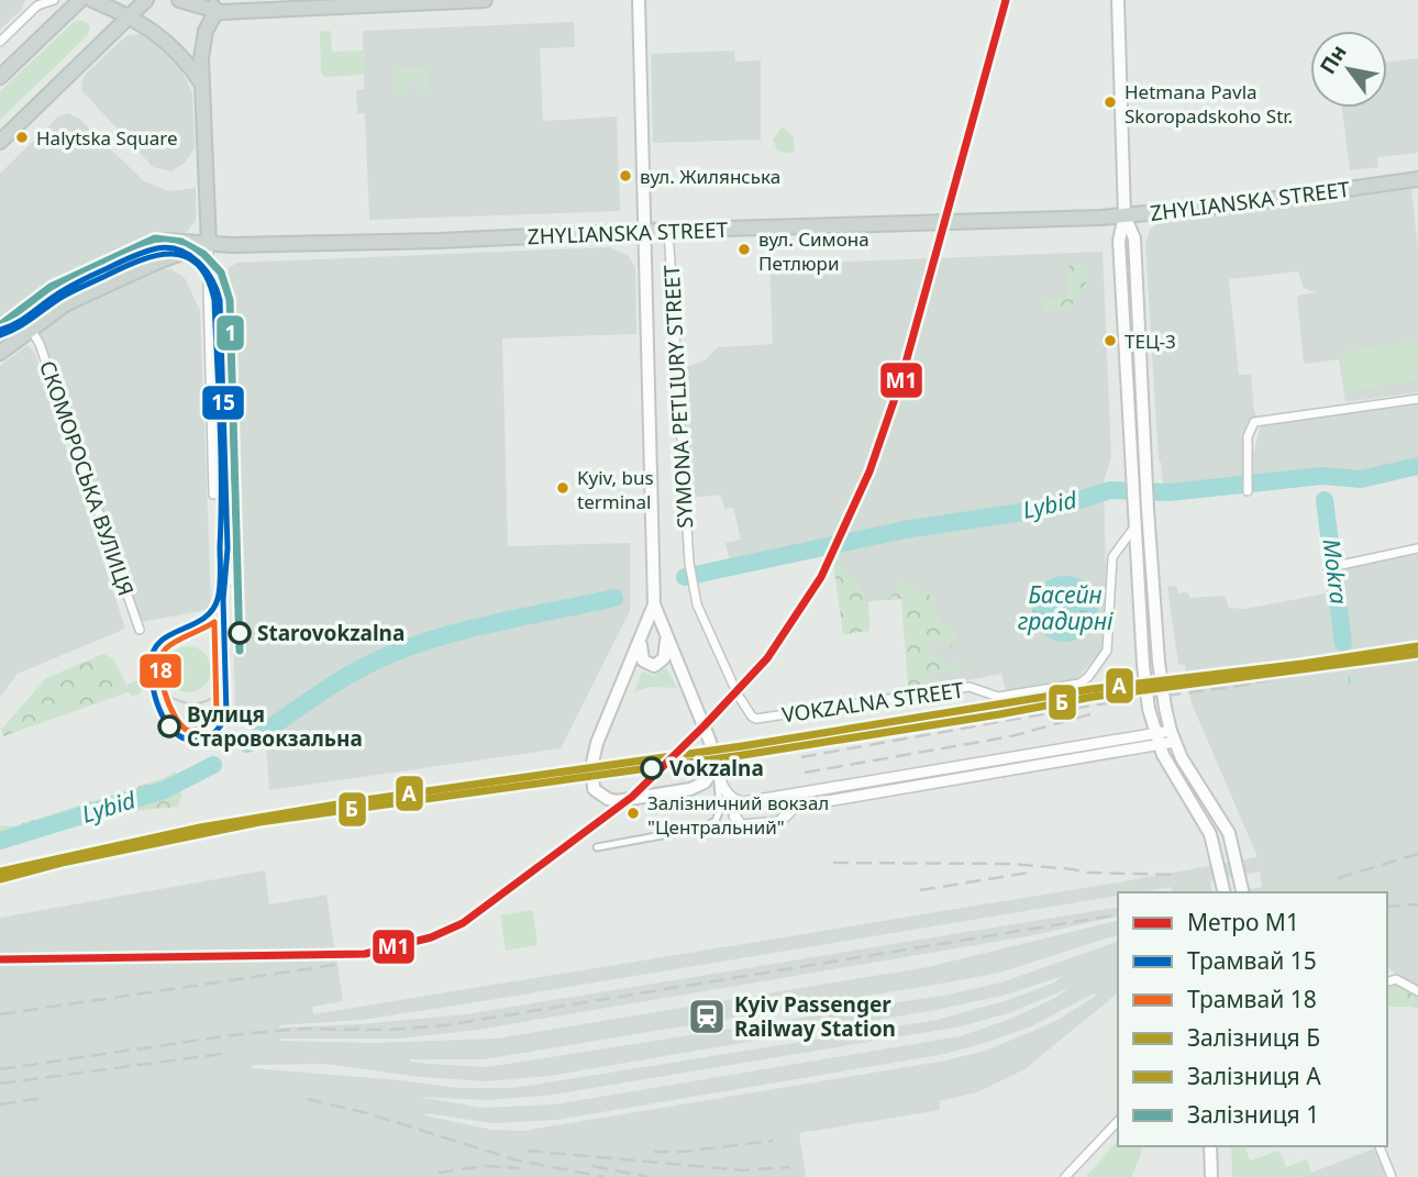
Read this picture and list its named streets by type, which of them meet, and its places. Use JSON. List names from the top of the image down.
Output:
{
  "streets": {
    "main road": ["ZHYLIANSKA STREET", "SYMONA PETLIURY STREET"],
    "street": ["СКОМОРОСЬКА ВУЛИЦЯ", "VOKZALNA STREET"]
  },
  "crossings": [
    ["ZHYLIANSKA STREET", "SYMONA PETLIURY STREET"],
    ["ZHYLIANSKA STREET", "СКОМОРОСЬКА ВУЛИЦЯ"],
    ["SYMONA PETLIURY STREET", "VOKZALNA STREET"]
  ],
  "water": ["Lybid", "Mokra", "Басейн градирні"],
  "places": {
    "other": [
      "Hetmana Pavla Skoropadskoho Str.",
      "Halytska Square",
      "вул. Жилянська",
      "вул. Симона Петлюри",
      "ТЕЦ-3",
      "Kyiv, bus terminal",
      "Starovokzalna",
      "Вулиця Старовокзальна",
      "Vokzalna",
      "Залізничний вокзал \"Центральний\""
    ],
    "station": ["Kyiv Passenger Railway Station"]
  },
  "lines": [
    "metro line M1",
    "rail line 1",
    "tram line 15",
    "tram line 18",
    "rail line A",
    "rail line Б"
  ],
  "legend": [
    "Метро M1",
    "Трамвай 15",
    "Трамвай 18",
    "Залізниця Б",
    "Залізниця A",
    "Залізниця 1"
  ],
  "north": "top left"
}
